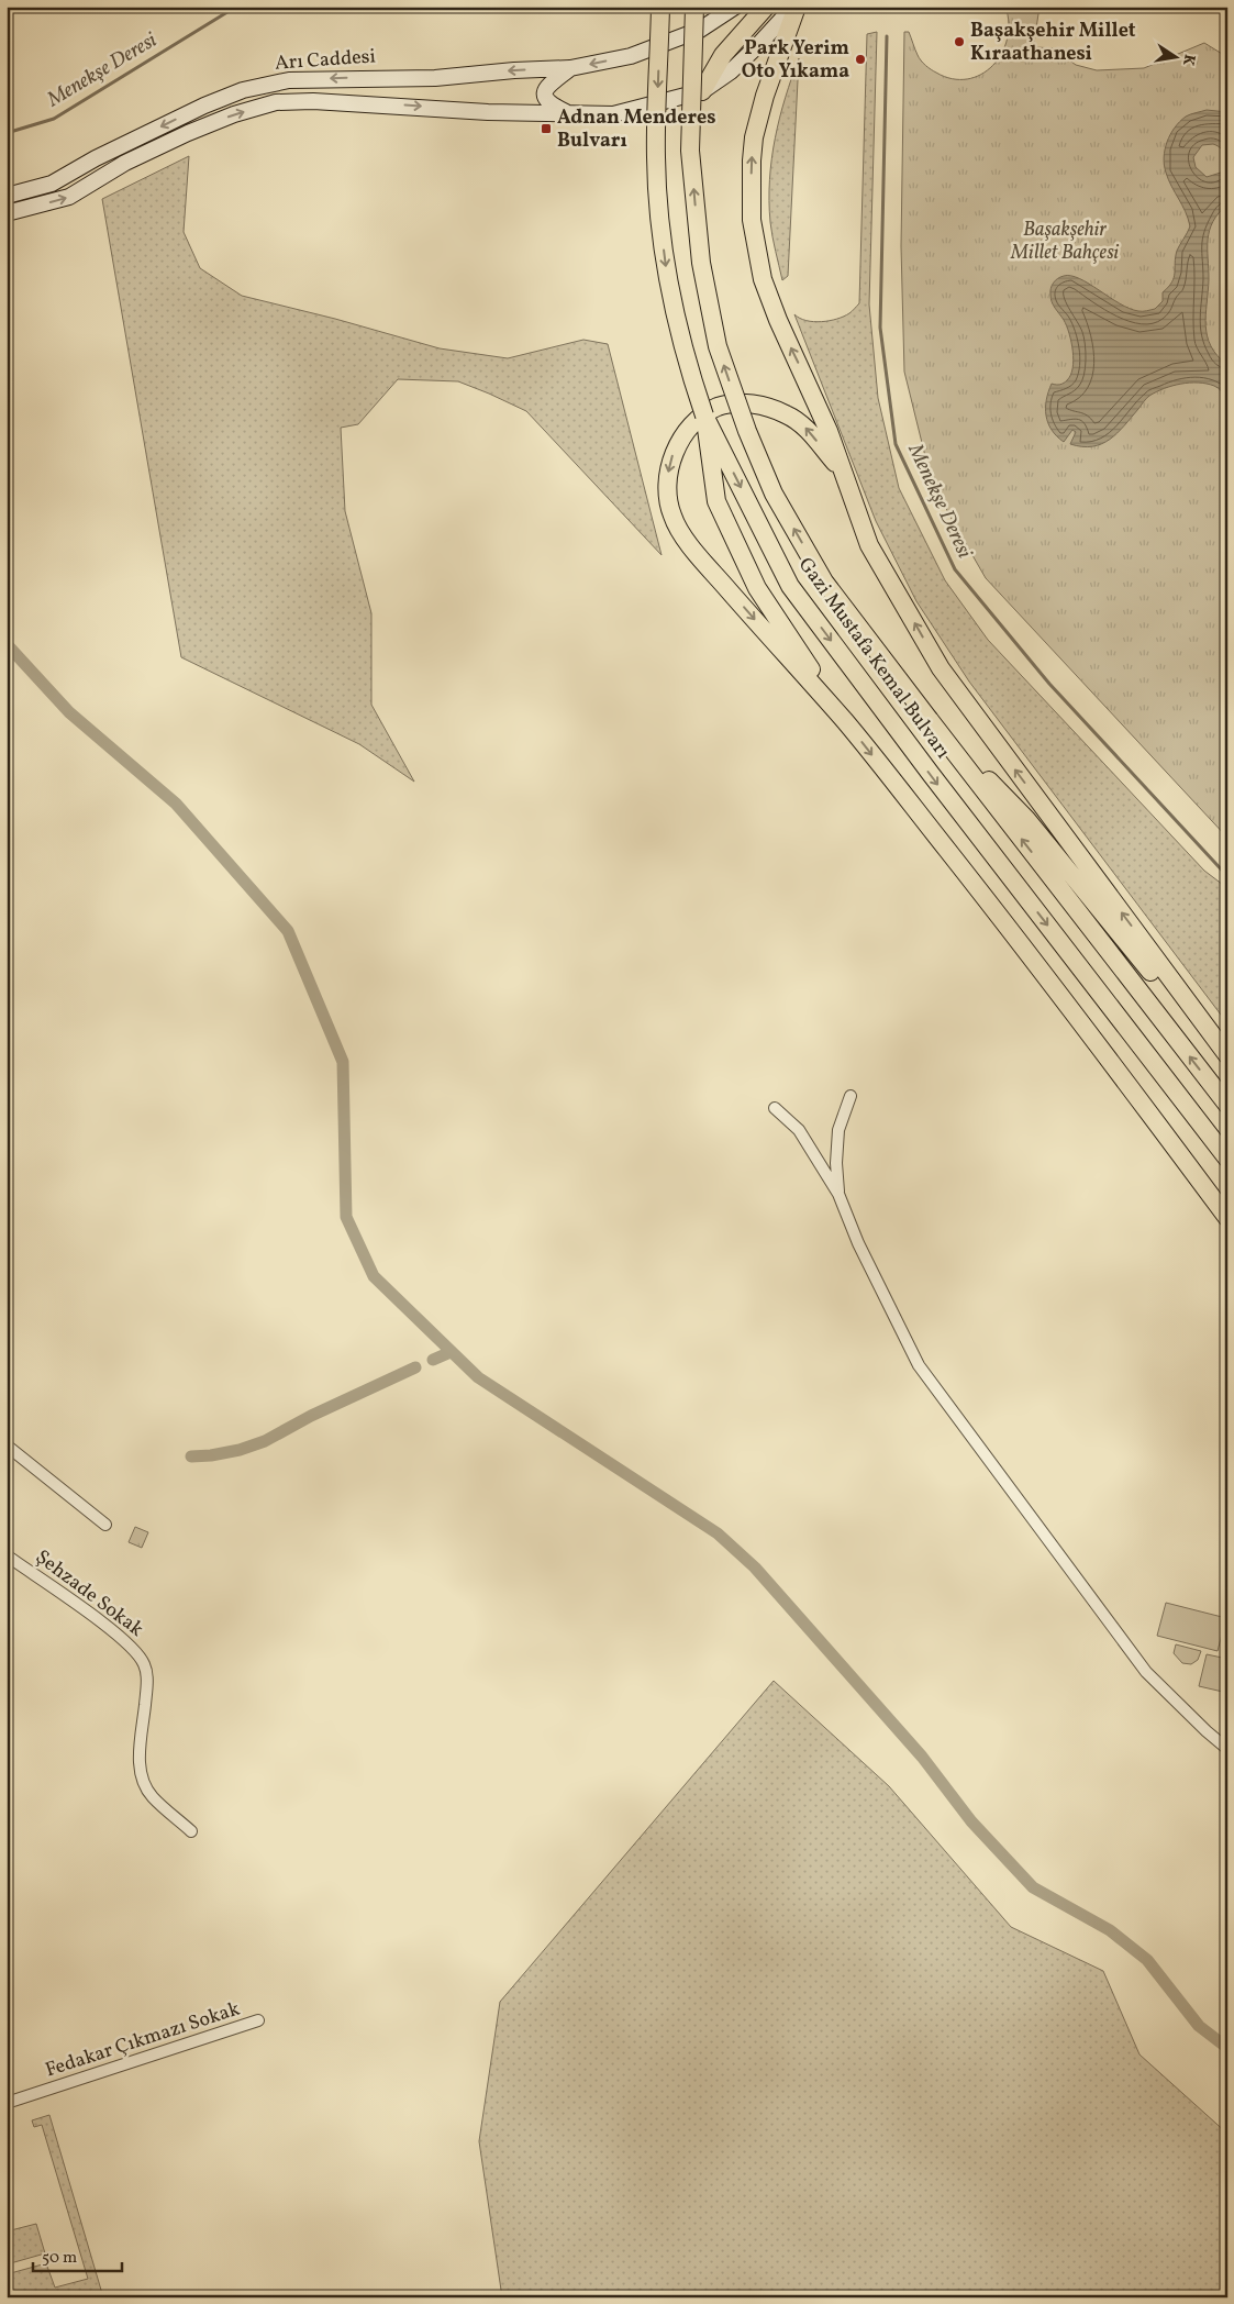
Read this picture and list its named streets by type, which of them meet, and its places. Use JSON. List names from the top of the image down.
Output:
{
  "streets": {
    "highway": ["Gazi Mustafa Kemal Bulvarı"],
    "main road": ["Arı Caddesi"],
    "street": ["Şehzade Sokak", "Fedakar Çıkmazı Sokak"]
  },
  "water": ["Menekşe Deresi"],
  "parks": ["Başakşehir Millet Bahçesi"],
  "places": {
    "other": ["Başakşehir Millet Kıraathanesi", "Park Yerim Oto Yıkama"],
    "transit": ["Adnan Menderes Bulvarı"]
  },
  "scale_bar": "50 m",
  "north": "right"
}
